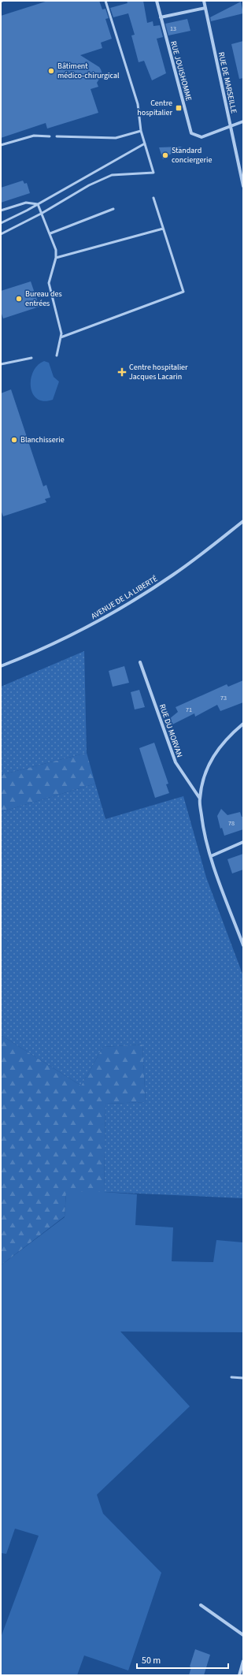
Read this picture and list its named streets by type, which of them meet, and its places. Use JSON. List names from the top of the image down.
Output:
{
  "streets": {
    "street": [
      "RUE JOUISHOMME",
      "RUE DE MARSEILLE",
      "AVENUE DE LA LIBERTÉ",
      "RUE DU MORVAN"
    ]
  },
  "crossings": [
    ["RUE JOUISHOMME", "RUE DE MARSEILLE"]
  ],
  "places": {
    "other": [
      "Bâtiment médico-chirurgical",
      "Standard conciergerie",
      "Bureau des entrées",
      "Blanchisserie"
    ],
    "transit": ["Centre hospitalier"],
    "health": ["Centre hospitalier Jacques Lacarin"]
  },
  "house_numbers": [
    "13",
    "73",
    "71",
    "78"
  ],
  "scale_bar": "50 m"
}
